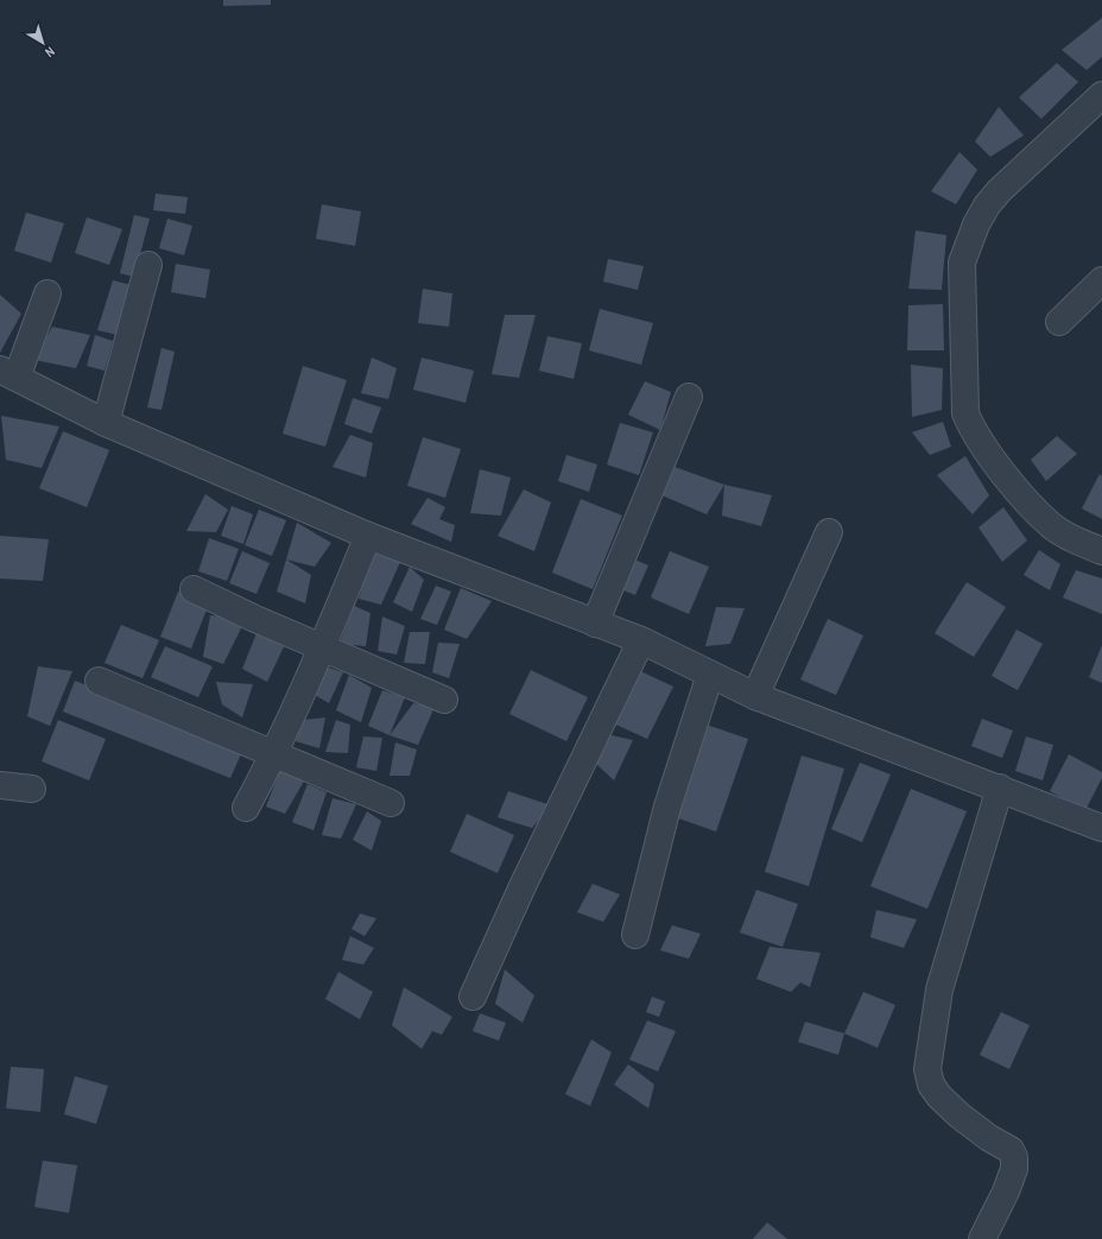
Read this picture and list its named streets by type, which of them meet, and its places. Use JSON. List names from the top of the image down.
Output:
{
  "north": "bottom right"
}
